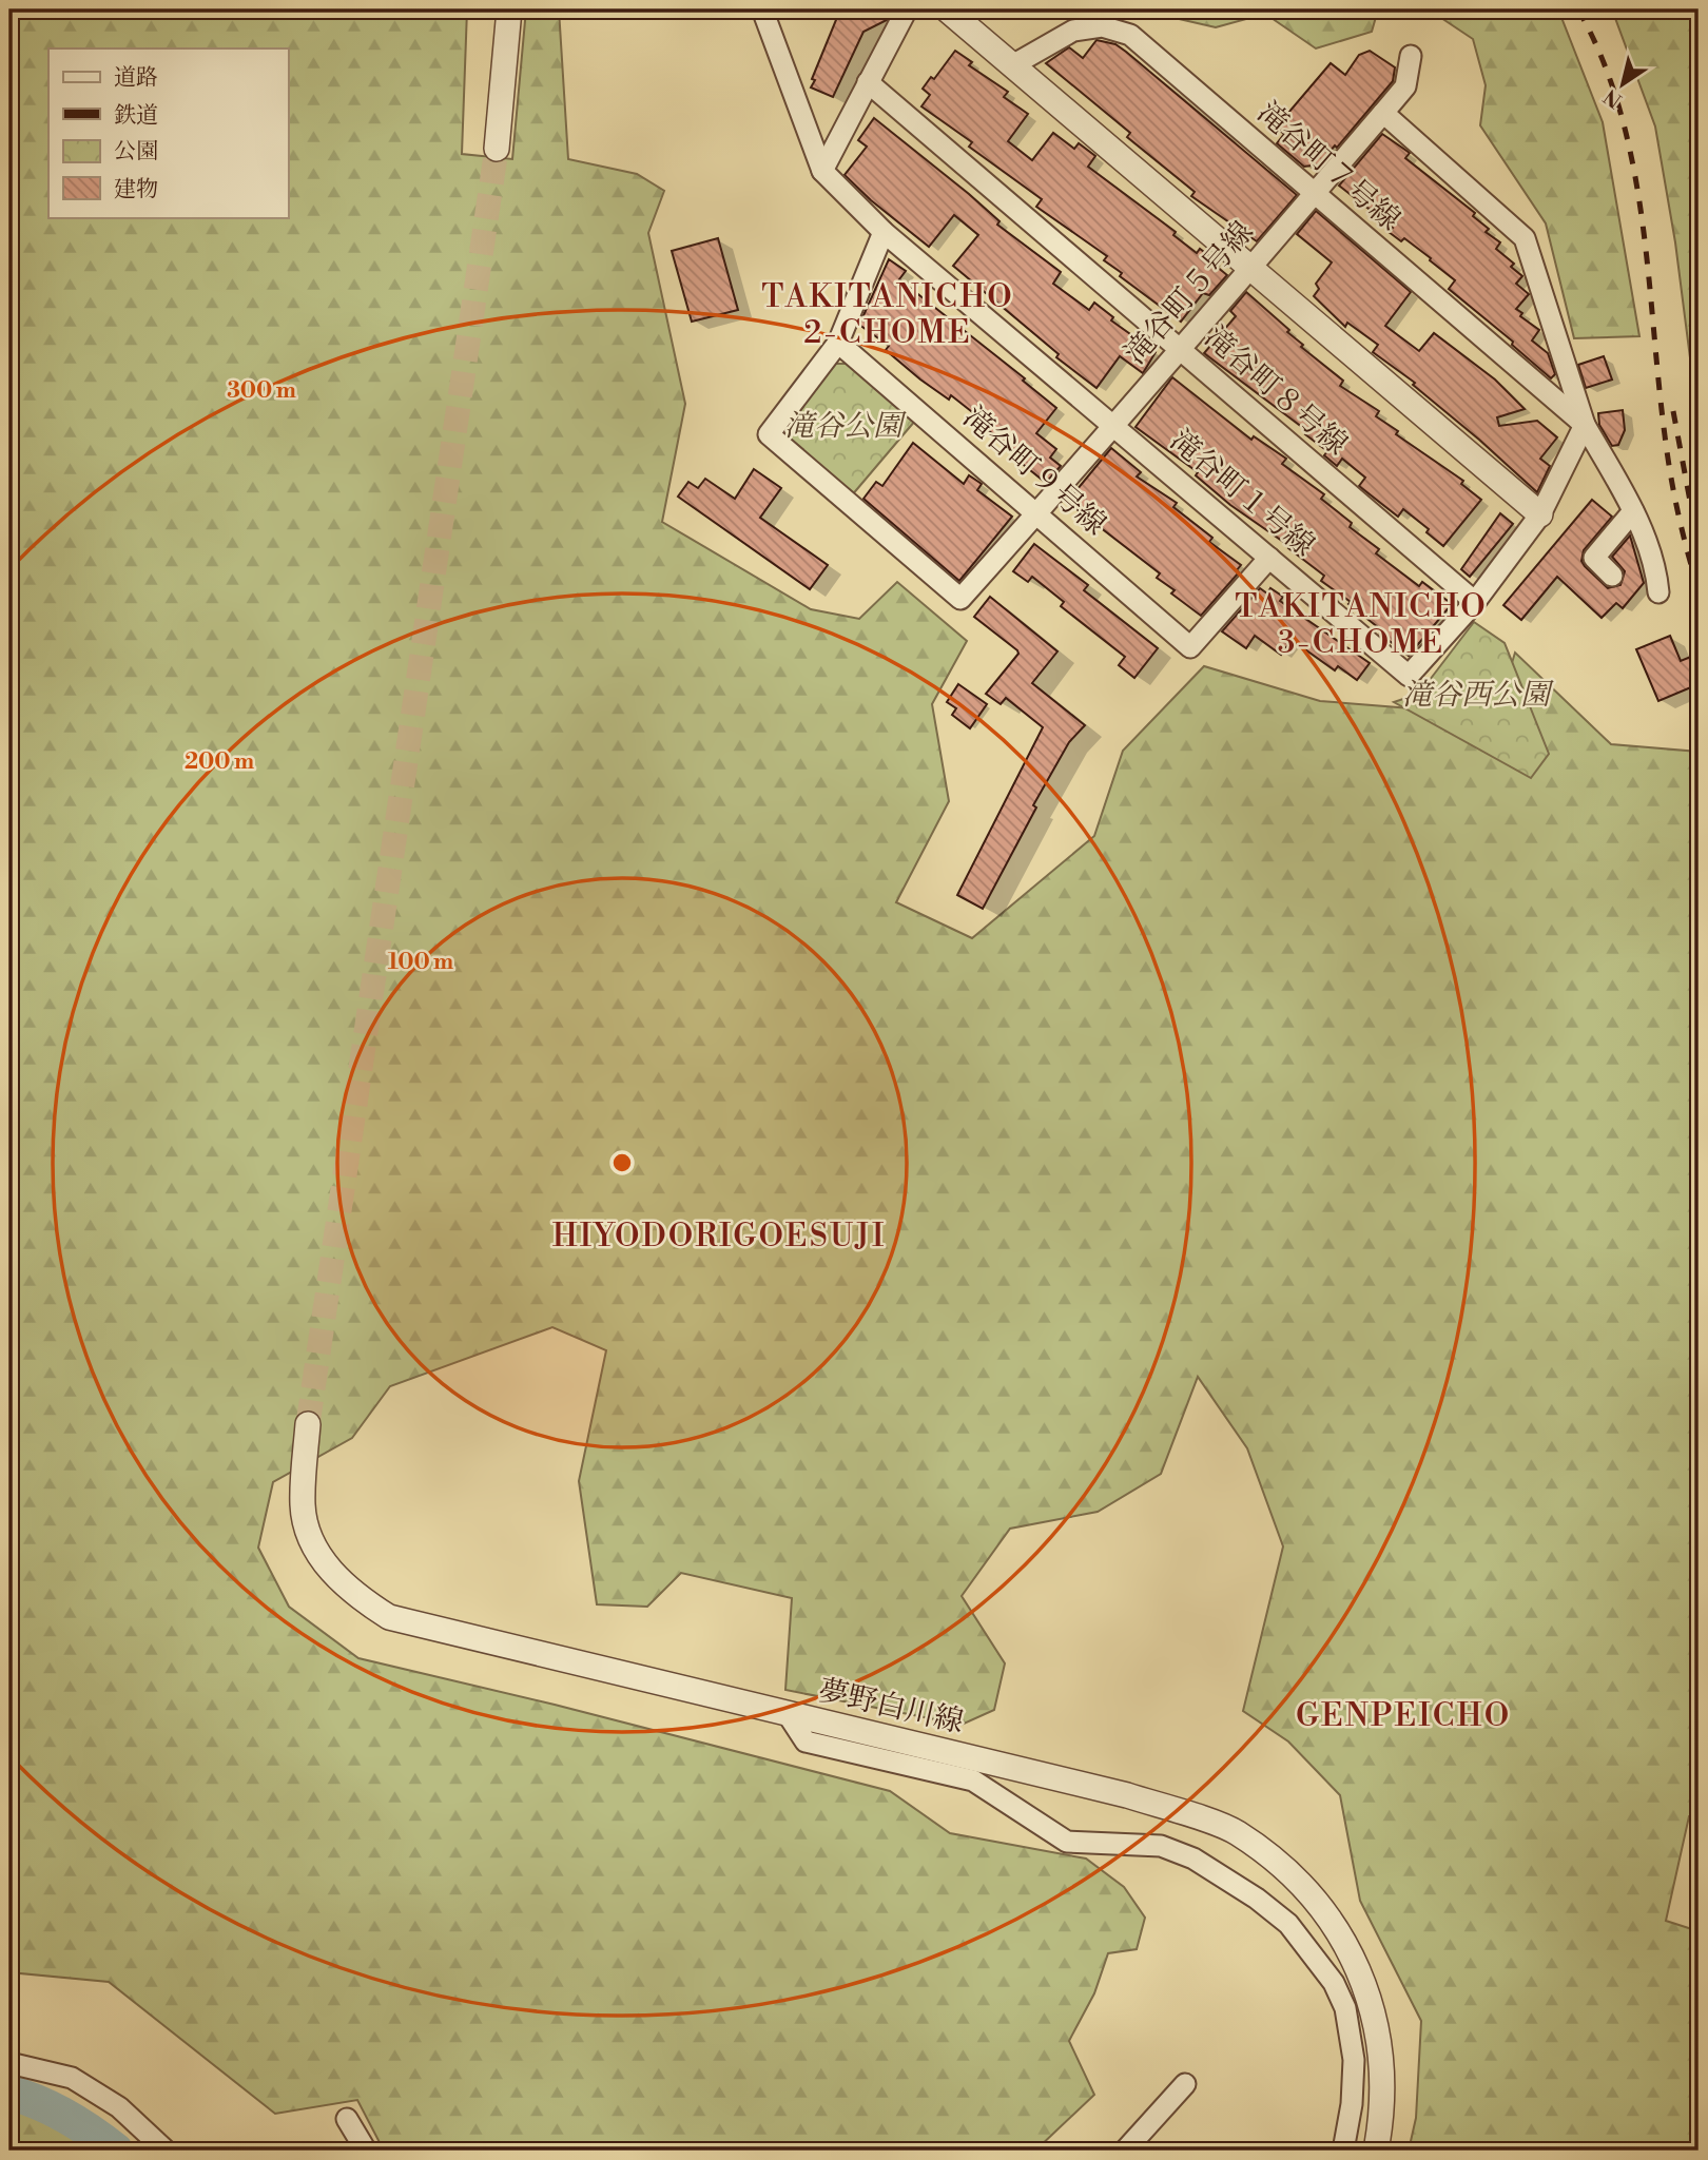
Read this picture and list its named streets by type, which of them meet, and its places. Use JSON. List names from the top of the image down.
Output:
{
  "streets": {
    "street": [
      "滝谷町７号線",
      "滝谷町５号線",
      "滝谷町８号線",
      "滝谷町９号線",
      "滝谷町１号線",
      "夢野白川線"
    ]
  },
  "crossings": [
    ["滝谷町７号線", "滝谷町５号線"],
    ["滝谷町５号線", "滝谷町８号線"],
    ["滝谷町５号線", "滝谷町９号線"],
    ["滝谷町５号線", "滝谷町１号線"],
    ["滝谷町８号線", "滝谷町１号線"],
    ["滝谷町９号線", "滝谷町１号線"]
  ],
  "districts": [
    "TAKITANICHO 2-CHOME",
    "TAKITANICHO 3-CHOME",
    "HIYODORIGOESUJI",
    "GENPEICHO"
  ],
  "parks": ["滝谷公園", "滝谷西公園"],
  "legend": [
    "道路",
    "鉄道",
    "公園",
    "建物"
  ],
  "north": "bottom left",
  "rings": ["300 m", "200 m", "100 m"]
}
